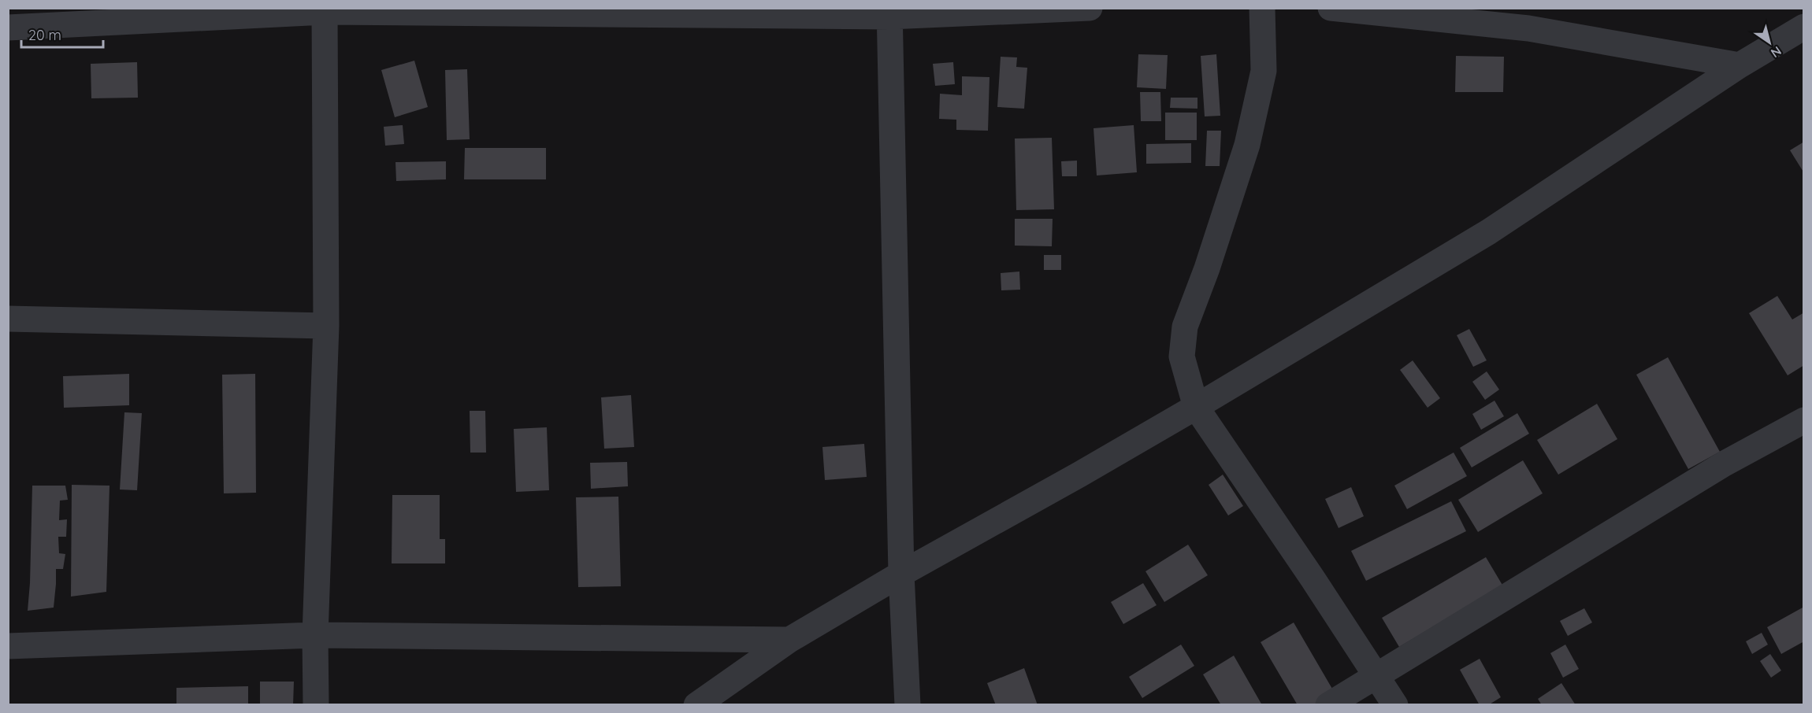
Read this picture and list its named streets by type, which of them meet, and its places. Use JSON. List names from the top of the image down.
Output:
{
  "scale_bar": "20 m",
  "north": "bottom right"
}
